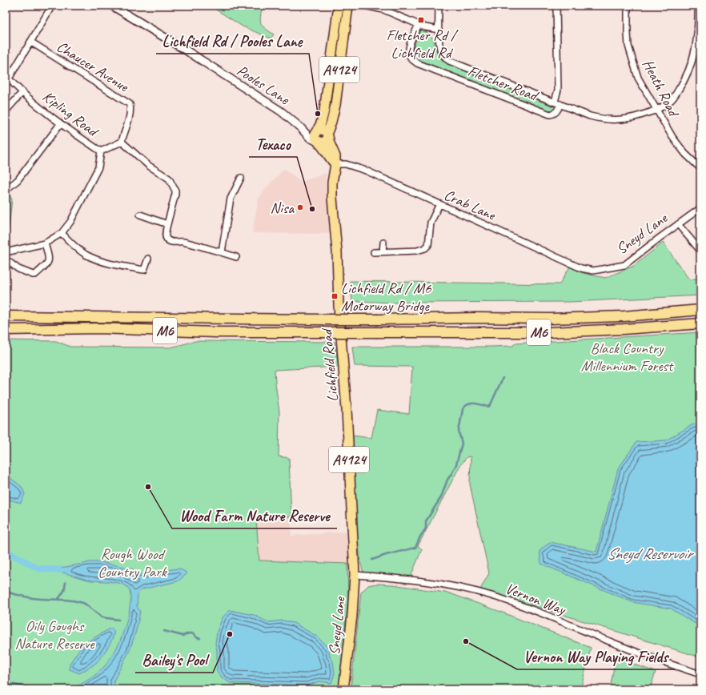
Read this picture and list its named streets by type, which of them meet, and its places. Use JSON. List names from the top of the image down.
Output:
{
  "streets": {
    "highway": ["M6"],
    "main road": ["A4124", "Sneyd Lane", "Lichfield Road"],
    "street": [
      "Chaucer Avenue",
      "Fletcher Road",
      "Pooles Lane",
      "Heath Road",
      "Kipling Road",
      "Crab Lane",
      "Vernon Way"
    ]
  },
  "crossings": [
    ["Chaucer Avenue", "Kipling Road"],
    ["A4124", "Pooles Lane"],
    ["A4124", "Lichfield Road"],
    ["Fletcher Road", "Heath Road"],
    ["Pooles Lane", "Lichfield Road"],
    ["Crab Lane", "Sneyd Lane"],
    ["Crab Lane", "Lichfield Road"],
    ["Sneyd Lane", "Lichfield Road"],
    ["Sneyd Lane", "Vernon Way"],
    ["Lichfield Road", "Vernon Way"]
  ],
  "water": ["Sneyd Reservoir"],
  "parks": ["Black Country Millennium Forest", "Rough Wood Country Park", "Oily Goughs Nature Reserve"],
  "places": {
    "transit": ["Fletcher Rd / Lichfield Rd", "Lichfield Rd / M6 Motorway Bridge"],
    "other": [
      "Lichfield Rd / Pooles Lane",
      "Nisa",
      "Texaco",
      "Wood Farm Nature Reserve",
      "Bailey's Pool",
      "Vernon Way Playing Fields"
    ]
  }
}
